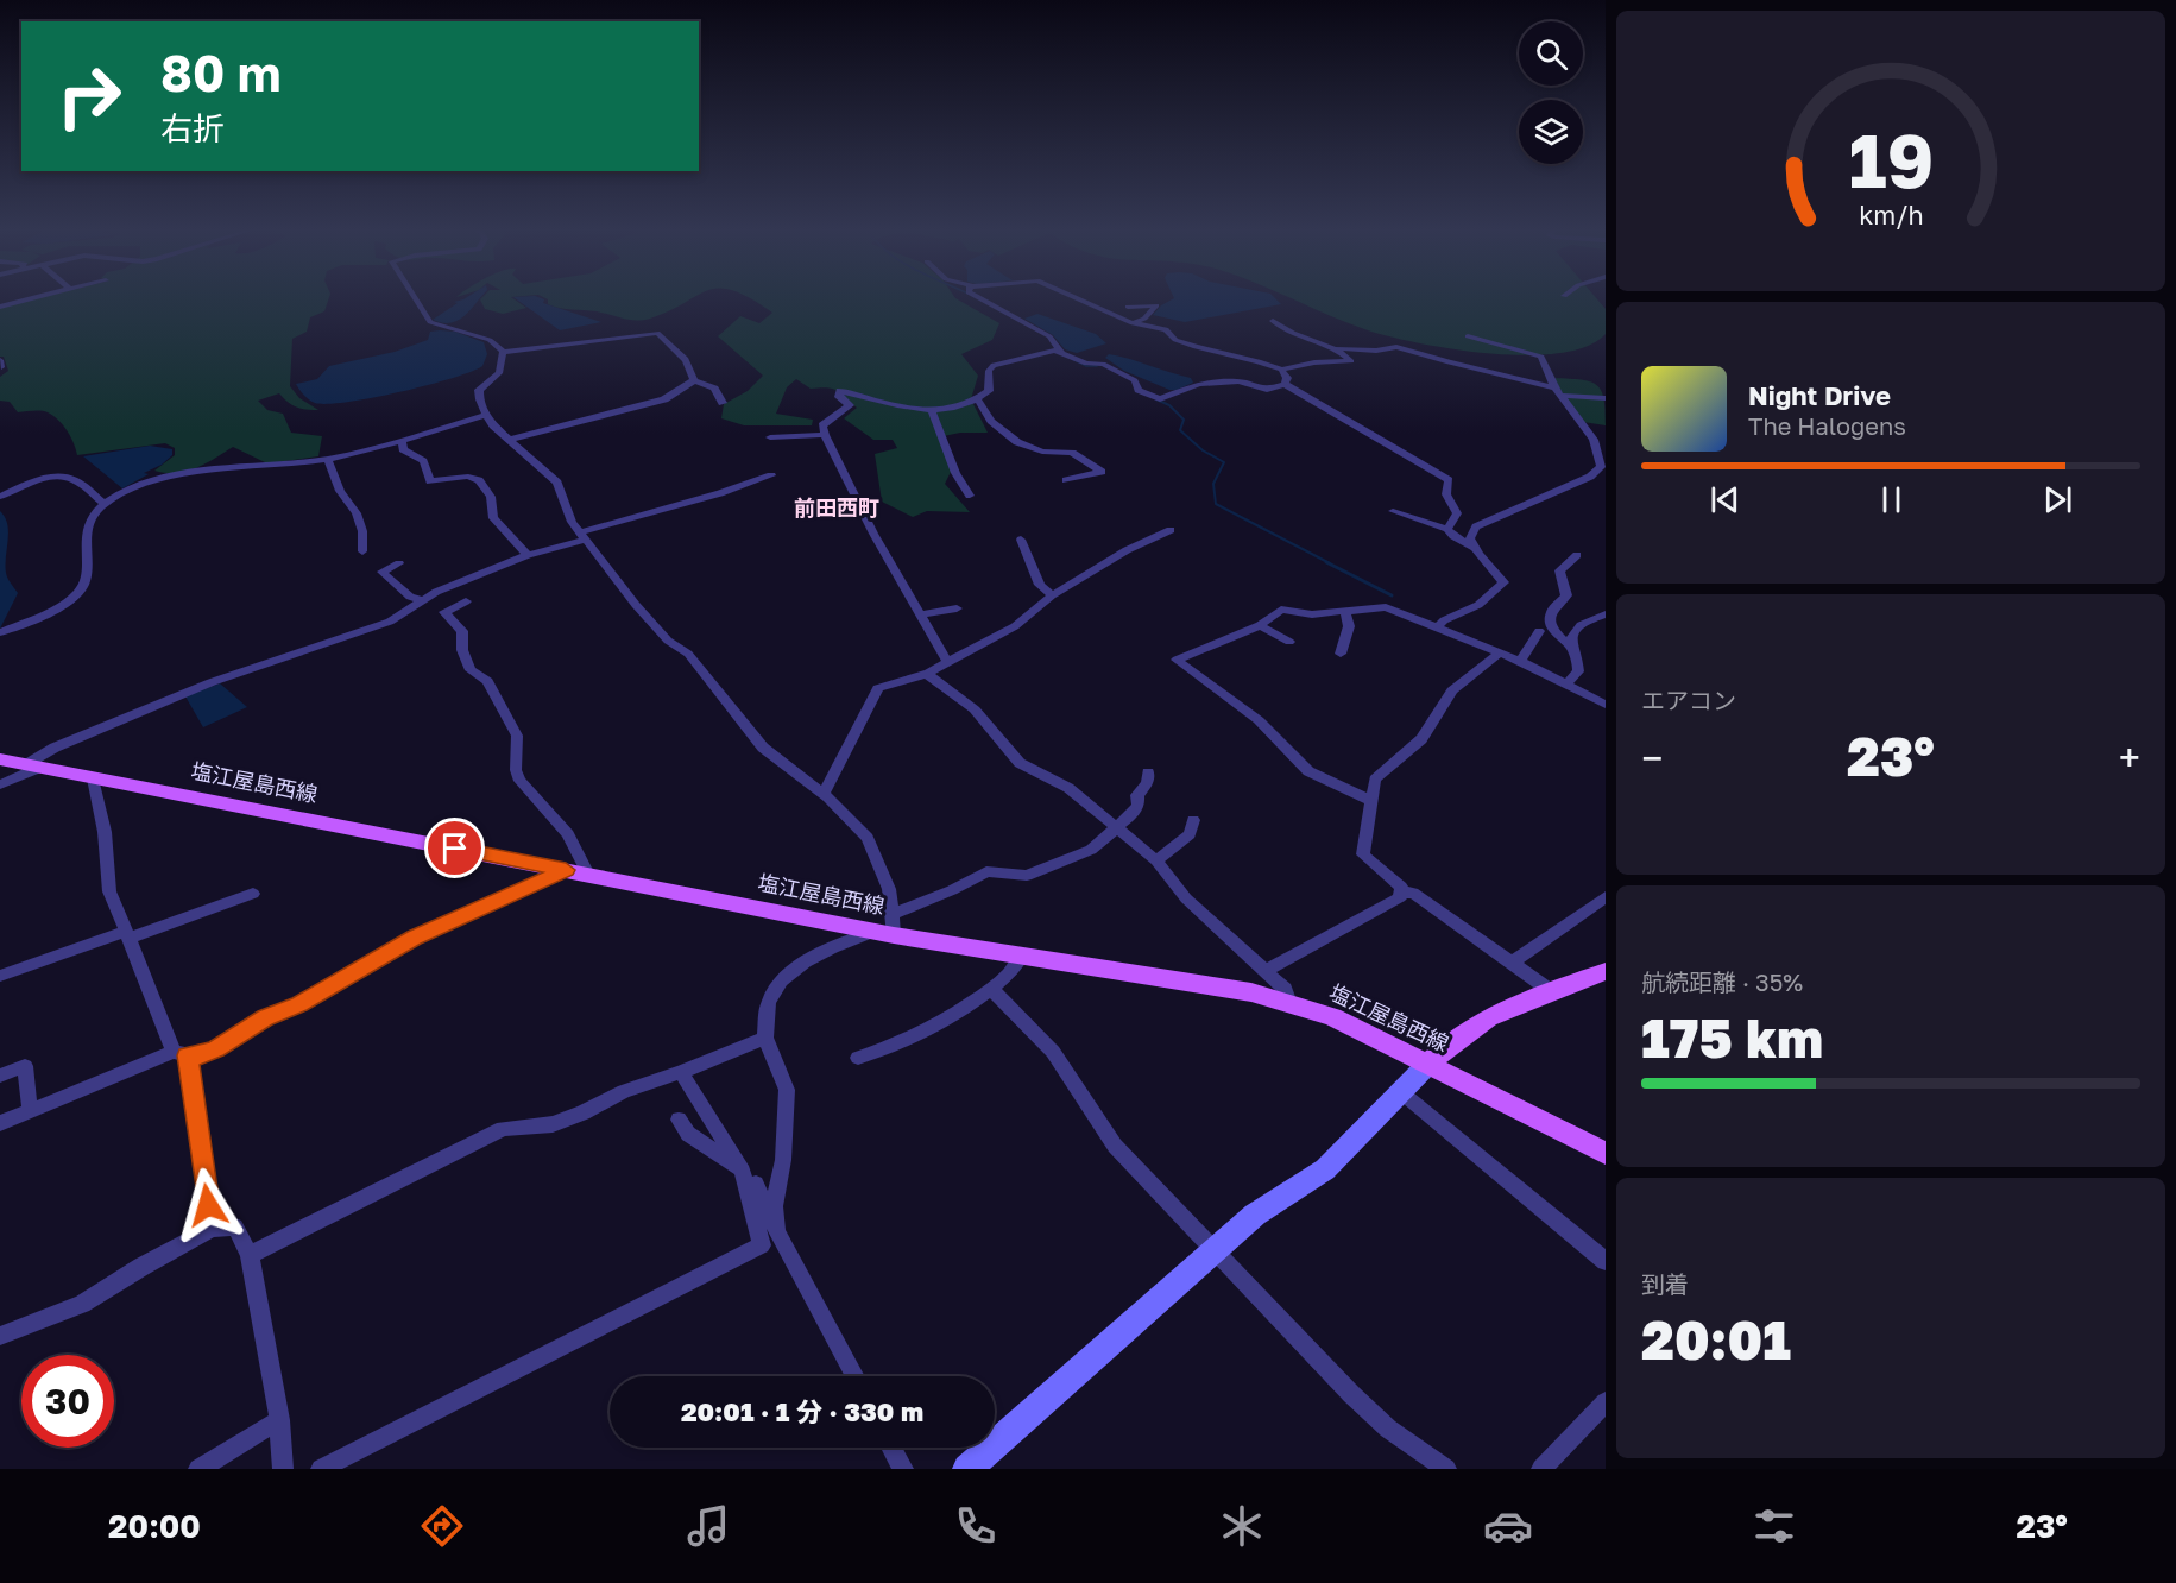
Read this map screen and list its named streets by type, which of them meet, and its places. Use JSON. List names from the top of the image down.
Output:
{
  "streets": {
    "main road": ["塩江屋島西線"]
  },
  "districts": ["前田西町"],
  "page": {
    "turn": ["80 m", "右折"],
    "song": ["Night Drive", "The Halogens"],
    "tile": [
      "エアコン",
      ["航続距離 · 35%", "175 km"],
      ["到着", "20:01"]
    ],
    "heat": ["−", "23°", "+"],
    "limit": "30",
    "trip": "20:01 · 1 分 · 330 m",
    "tabs": ["20:00", "23°"],
    "gauge": ["19", "km/h"]
  }
}
